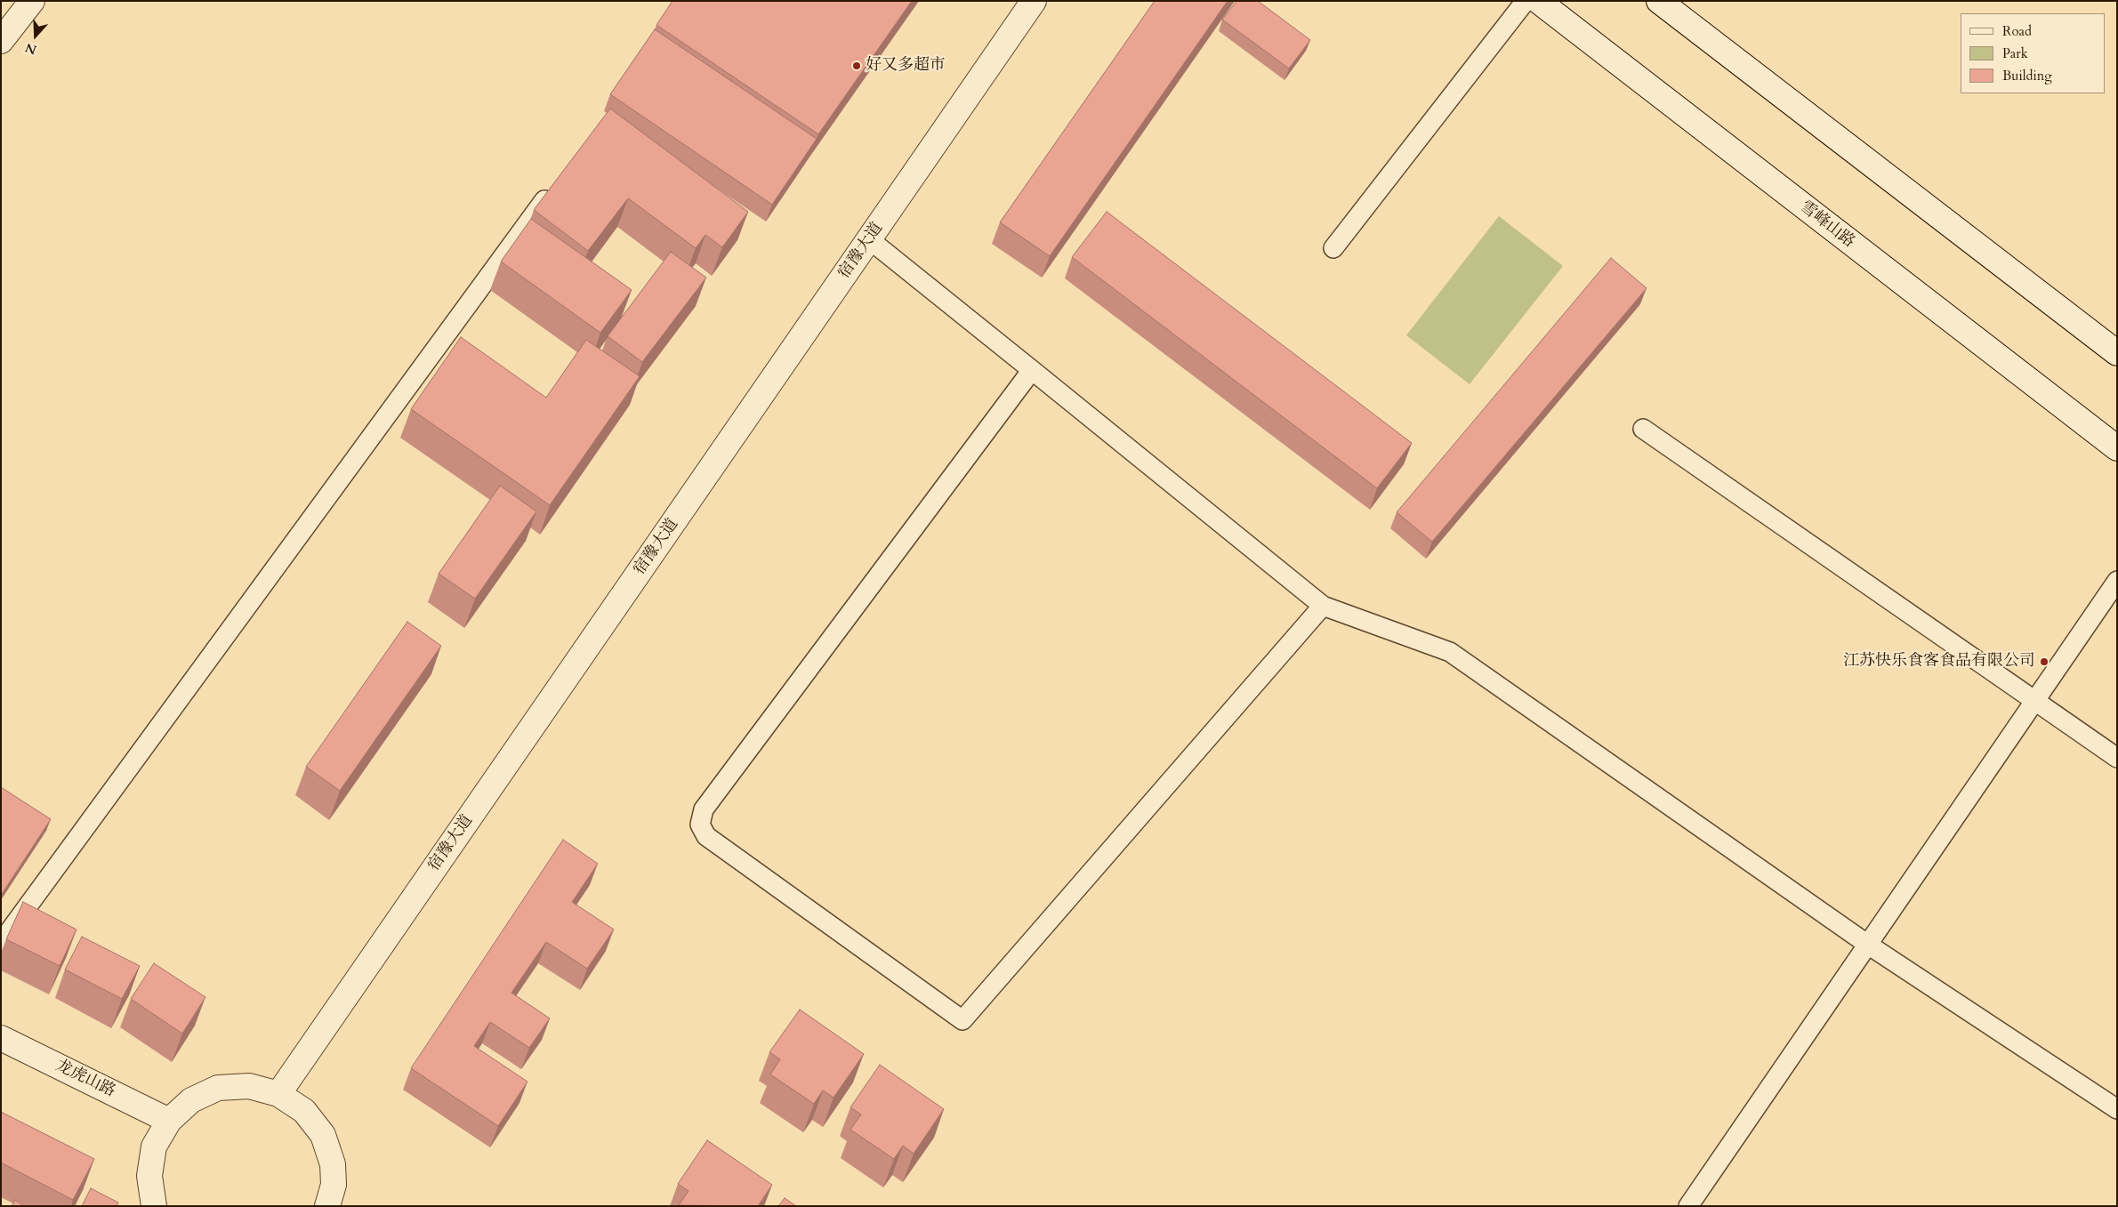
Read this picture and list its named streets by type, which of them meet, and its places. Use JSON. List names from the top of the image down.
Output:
{
  "streets": {
    "street": ["雪峰山路", "宿豫大道", "龙虎山路"]
  },
  "places": ["好又多超市", "江苏快乐食客食品有限公司"],
  "legend": ["Road", "Park", "Building"],
  "north": "bottom"
}
